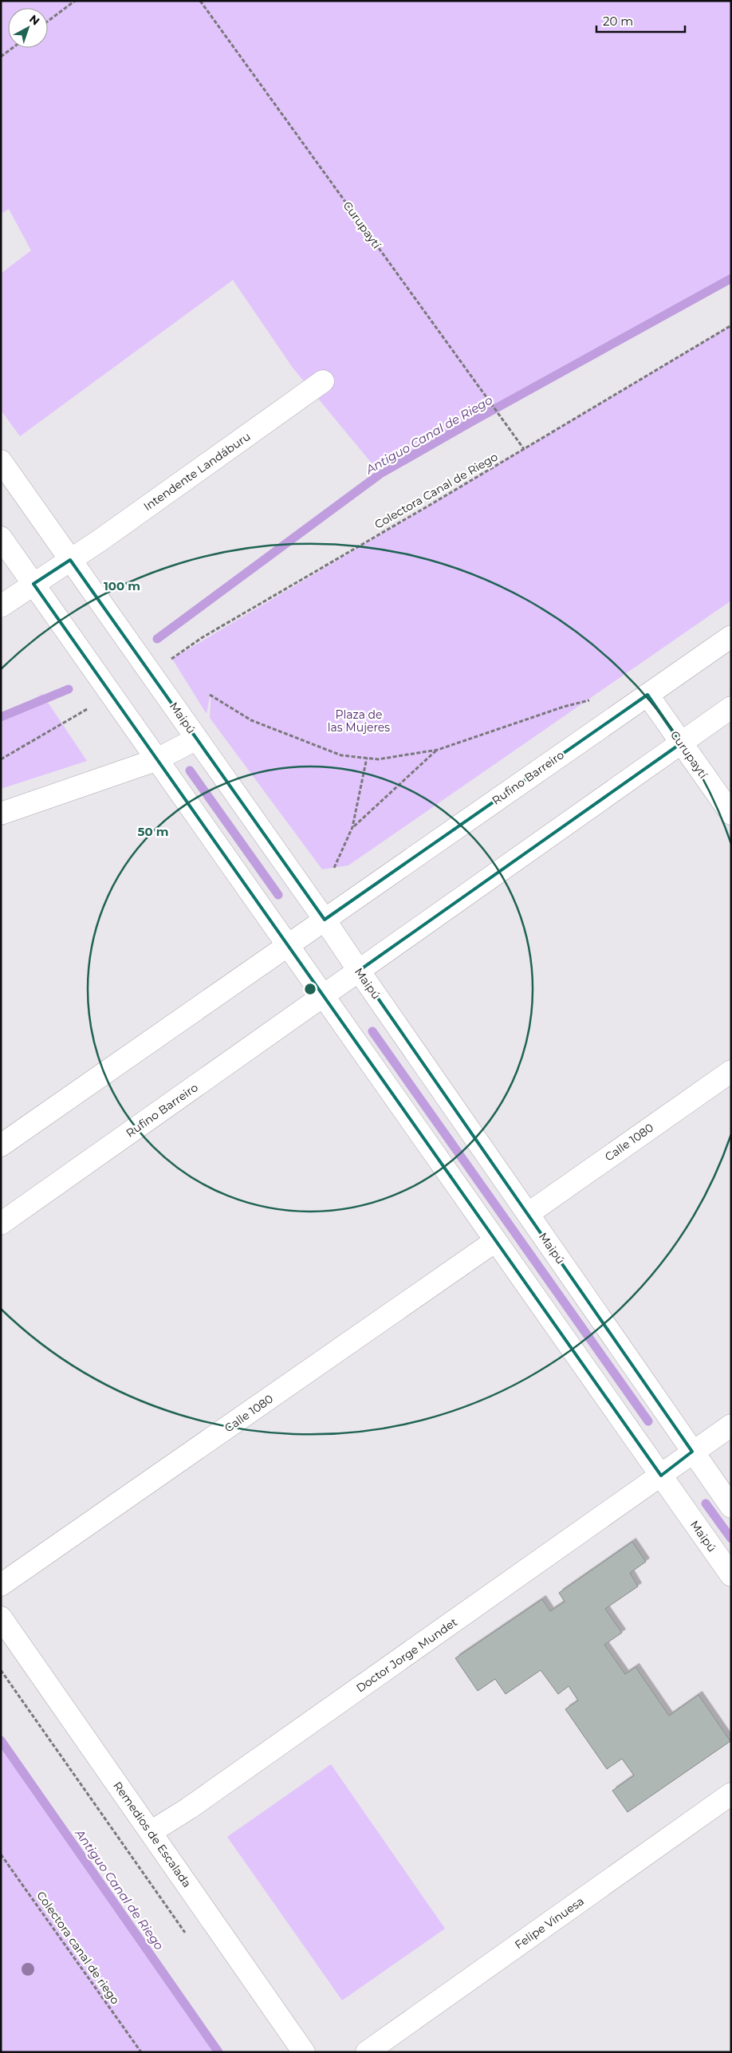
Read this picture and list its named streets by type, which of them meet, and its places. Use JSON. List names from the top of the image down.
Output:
{
  "streets": {
    "street": [
      "Curupaytí",
      "Intendente Landáburu",
      "Maipú",
      "Rufino Barreiro",
      "Calle 1080",
      "Doctor Jorge Mundet",
      "Remedios de Escalada",
      "Felipe Vinuesa"
    ],
    "path": ["Colectora Canal de Riego", "Colectora canal de riego"]
  },
  "crossings": [
    ["Curupaytí", "Colectora Canal de Riego"],
    ["Curupaytí", "Rufino Barreiro"],
    ["Intendente Landáburu", "Maipú"],
    ["Colectora Canal de Riego", "Maipú"],
    ["Maipú", "Rufino Barreiro"],
    ["Maipú", "Calle 1080"],
    ["Maipú", "Doctor Jorge Mundet"],
    ["Doctor Jorge Mundet", "Remedios de Escalada"]
  ],
  "water": ["Antiguo Canal de Riego"],
  "parks": ["Plaza de las Mujeres"],
  "scale_bar": "20 m",
  "north": "top right",
  "rings": ["100 m", "50 m"]
}
